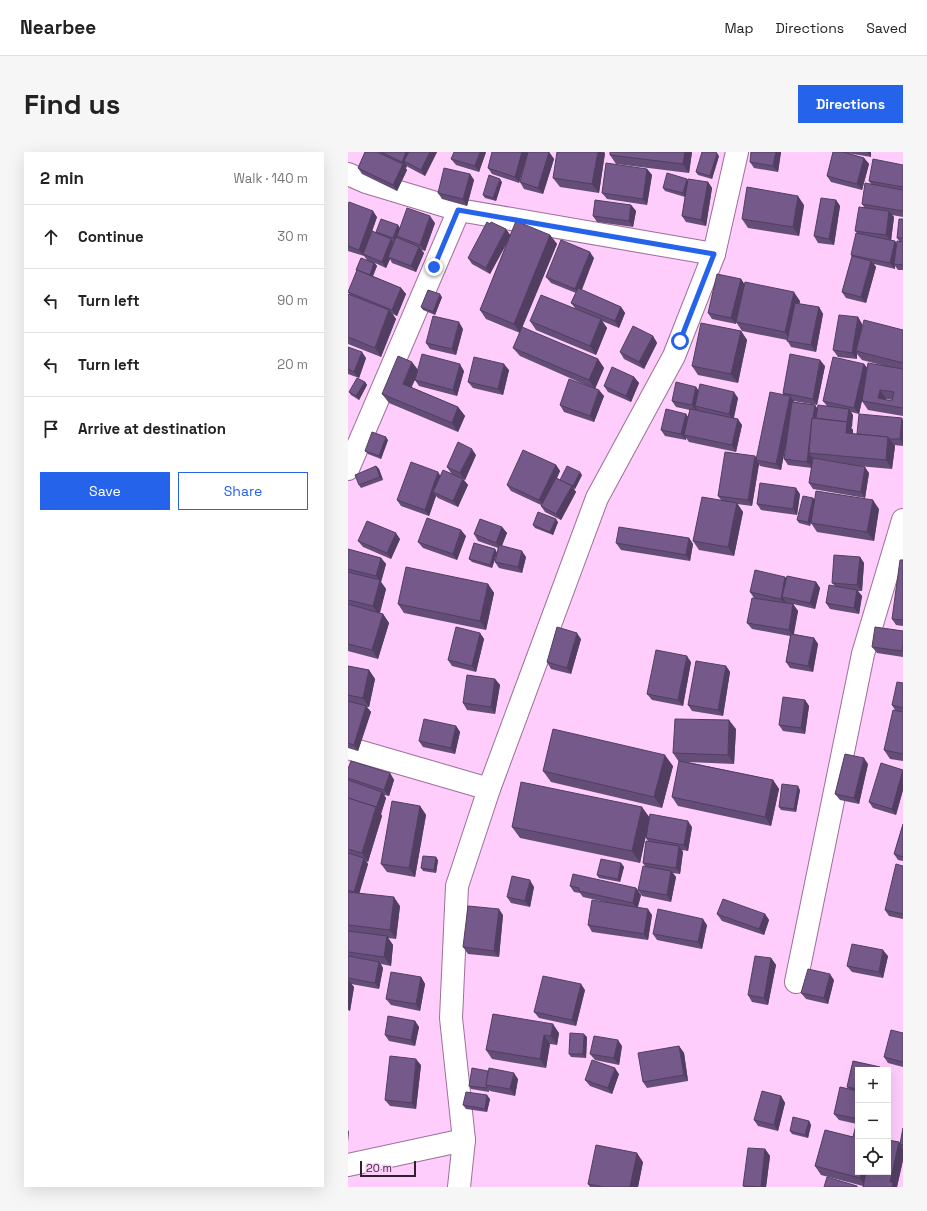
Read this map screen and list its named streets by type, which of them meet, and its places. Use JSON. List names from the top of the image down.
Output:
{
  "scale_bar": "20 m",
  "page": {
    "header": "Nearbee",
    "nav": ["Map", "Directions", "Saved"],
    "buttons": [
      "Directions",
      ["Save", "Share"]
    ],
    "title": "Find us",
    "heading": ["2 min", "Walk · 140 m"],
    "list": [
      ["Continue", "30 m"],
      ["Turn left", "90 m"],
      ["Turn left", "20 m"],
      "Arrive at destination"
    ],
    "map_buttons": ["+", "−"],
    "scale": "20 m"
  }
}
